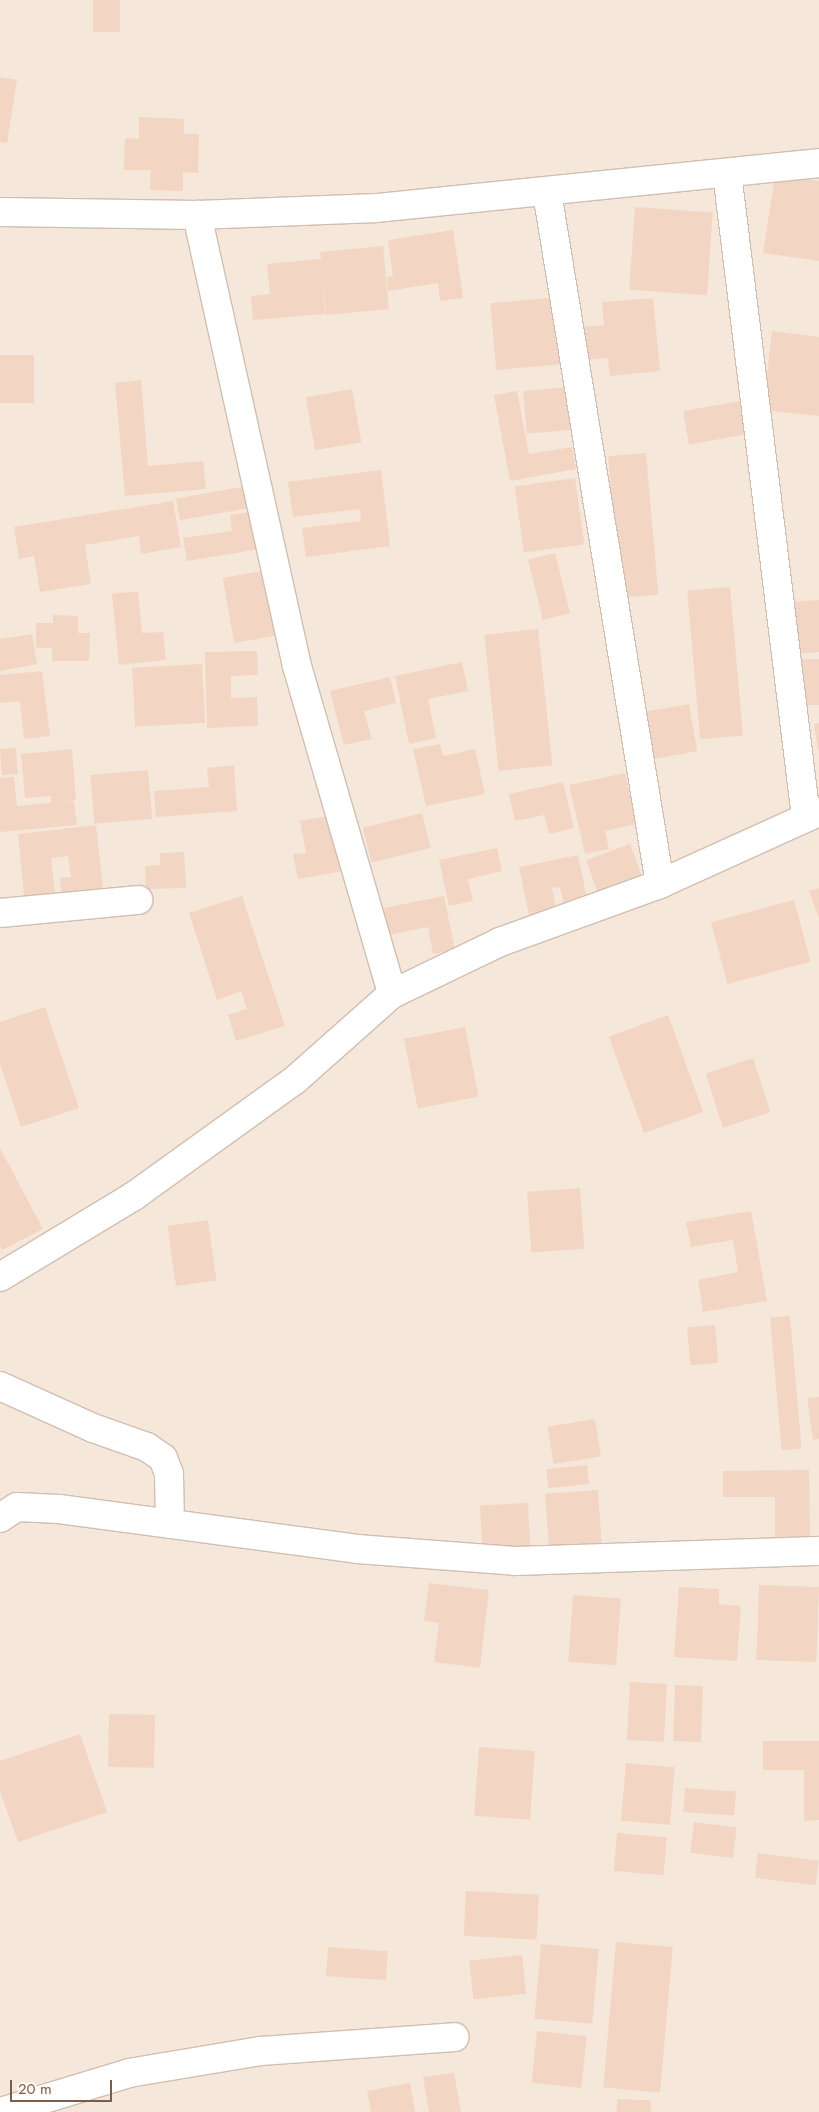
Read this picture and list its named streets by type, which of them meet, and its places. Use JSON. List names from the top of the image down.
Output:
{
  "scale_bar": "20 m"
}
